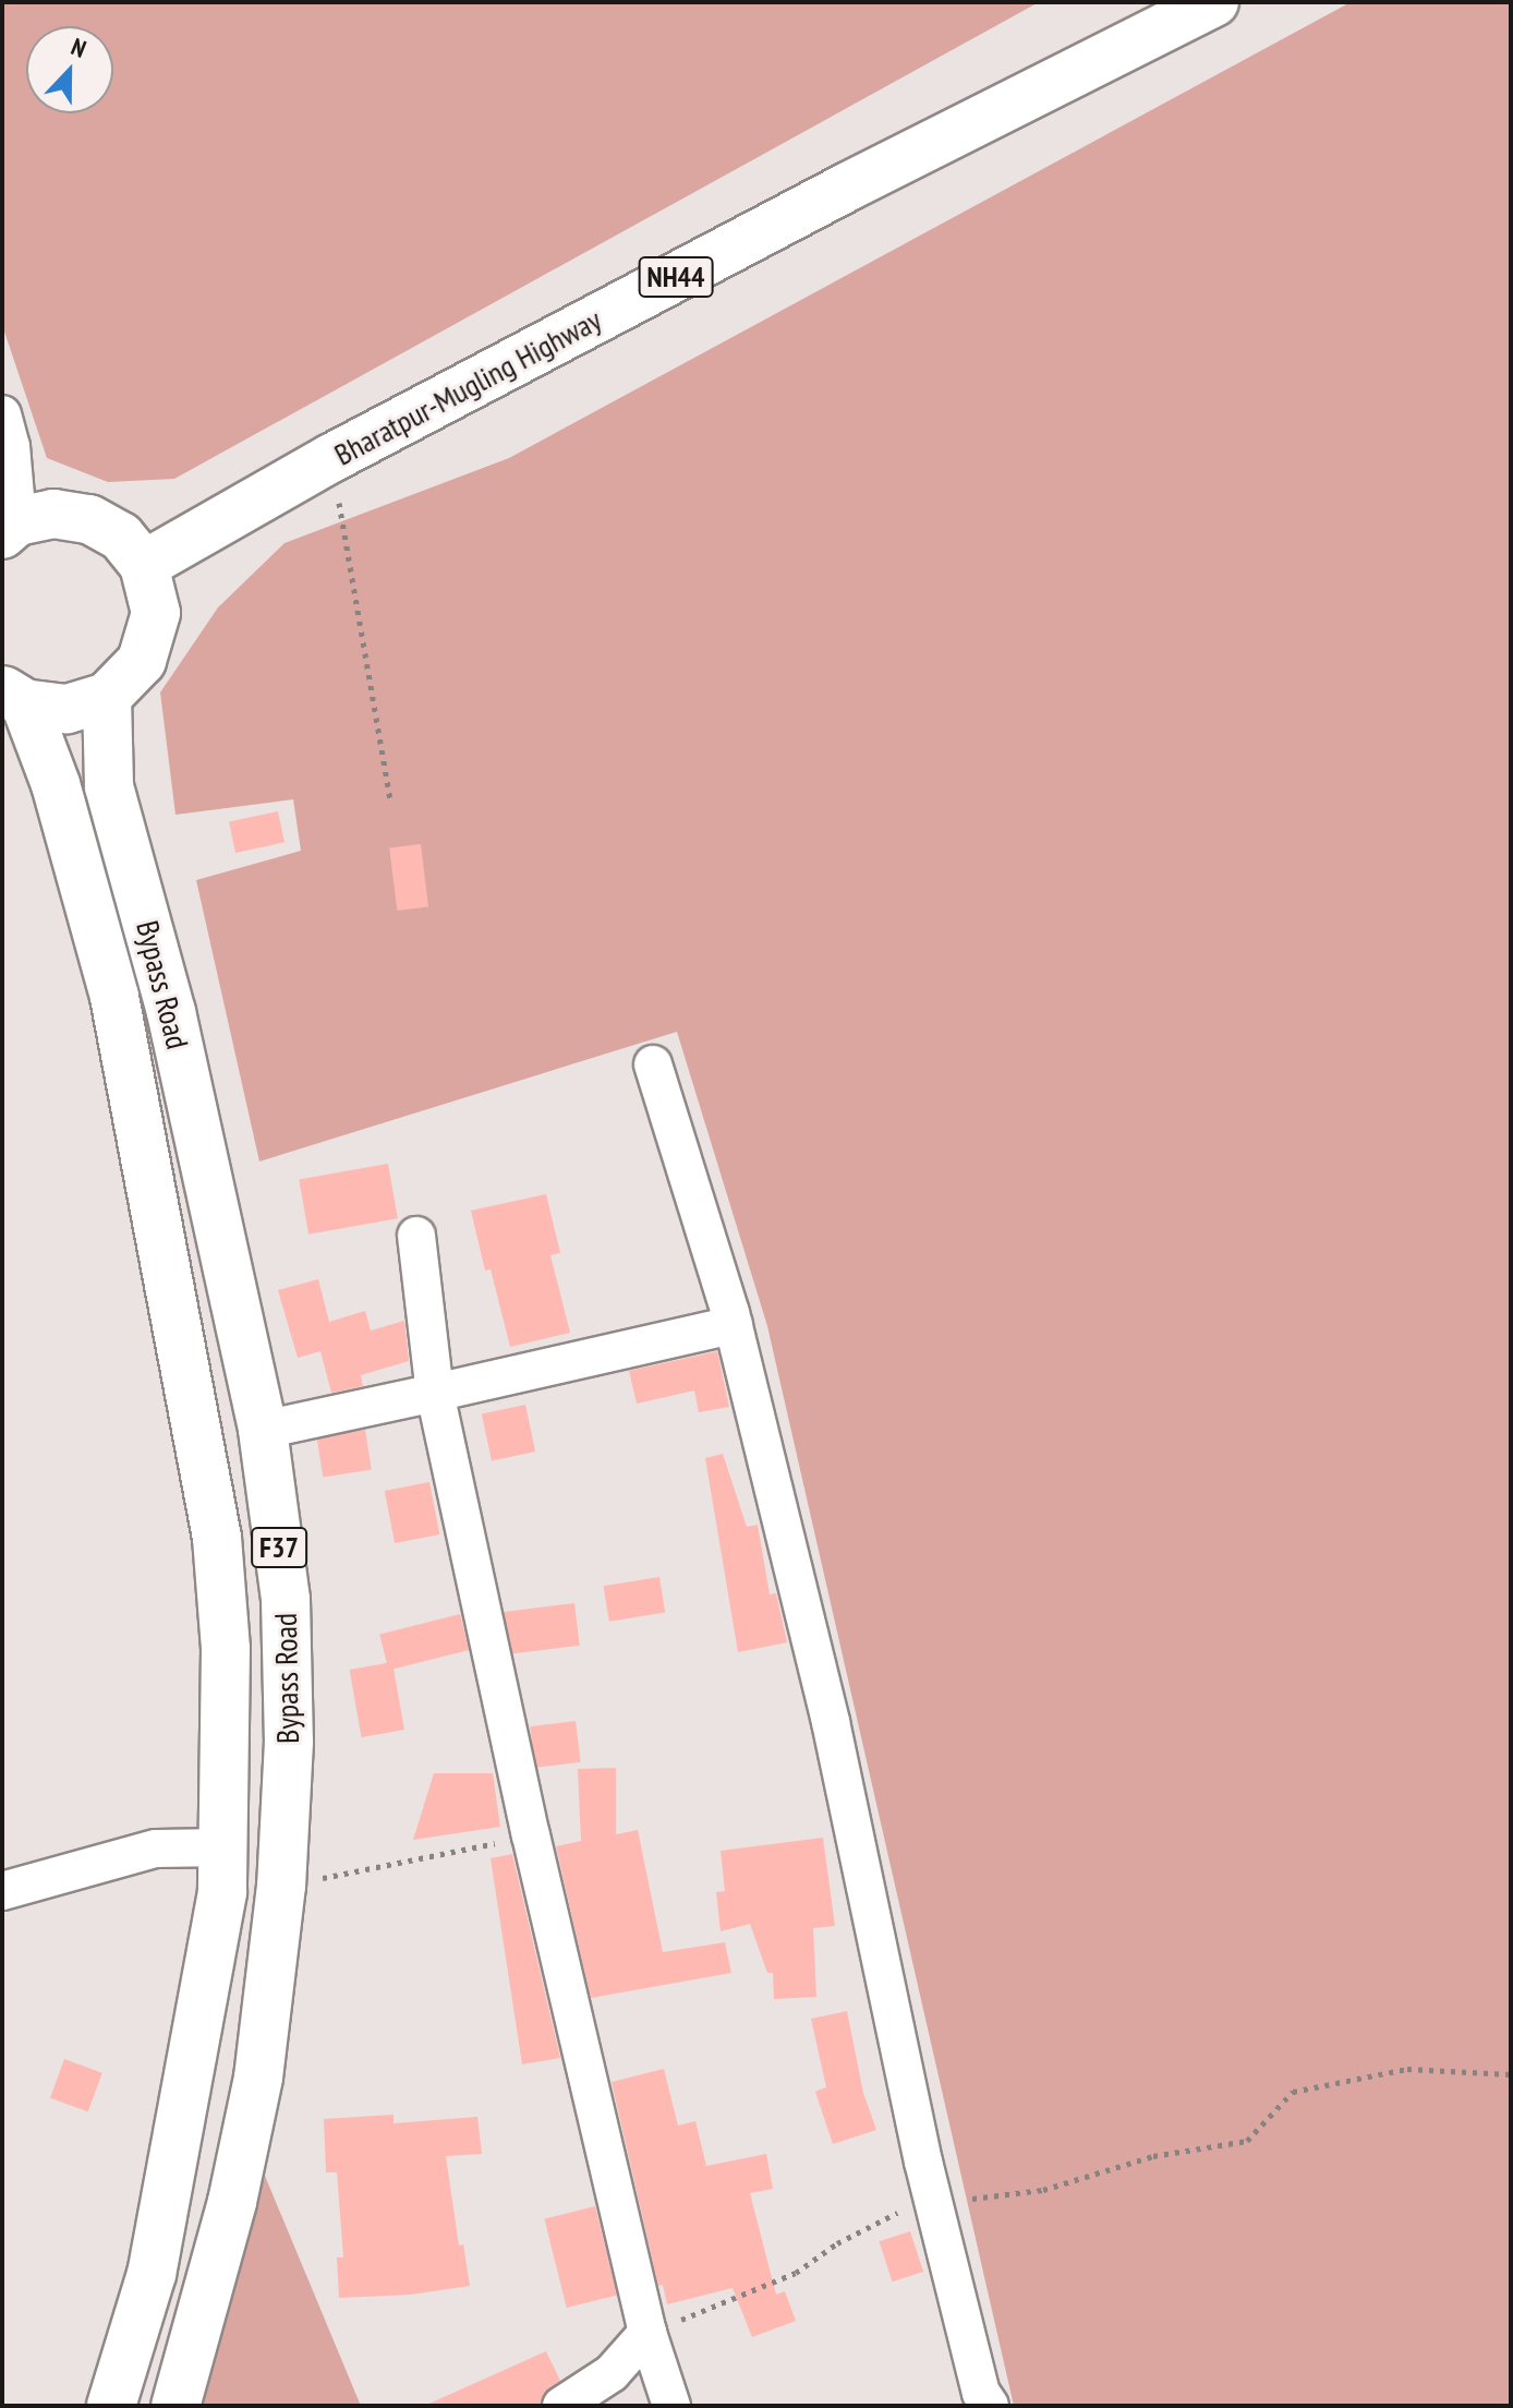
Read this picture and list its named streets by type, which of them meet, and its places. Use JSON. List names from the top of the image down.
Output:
{
  "streets": {
    "highway": [
      "NH44",
      "Bharatpur-Mugling Highway",
      "Bypass Road",
      "F37"
    ]
  },
  "north": "top"
}
